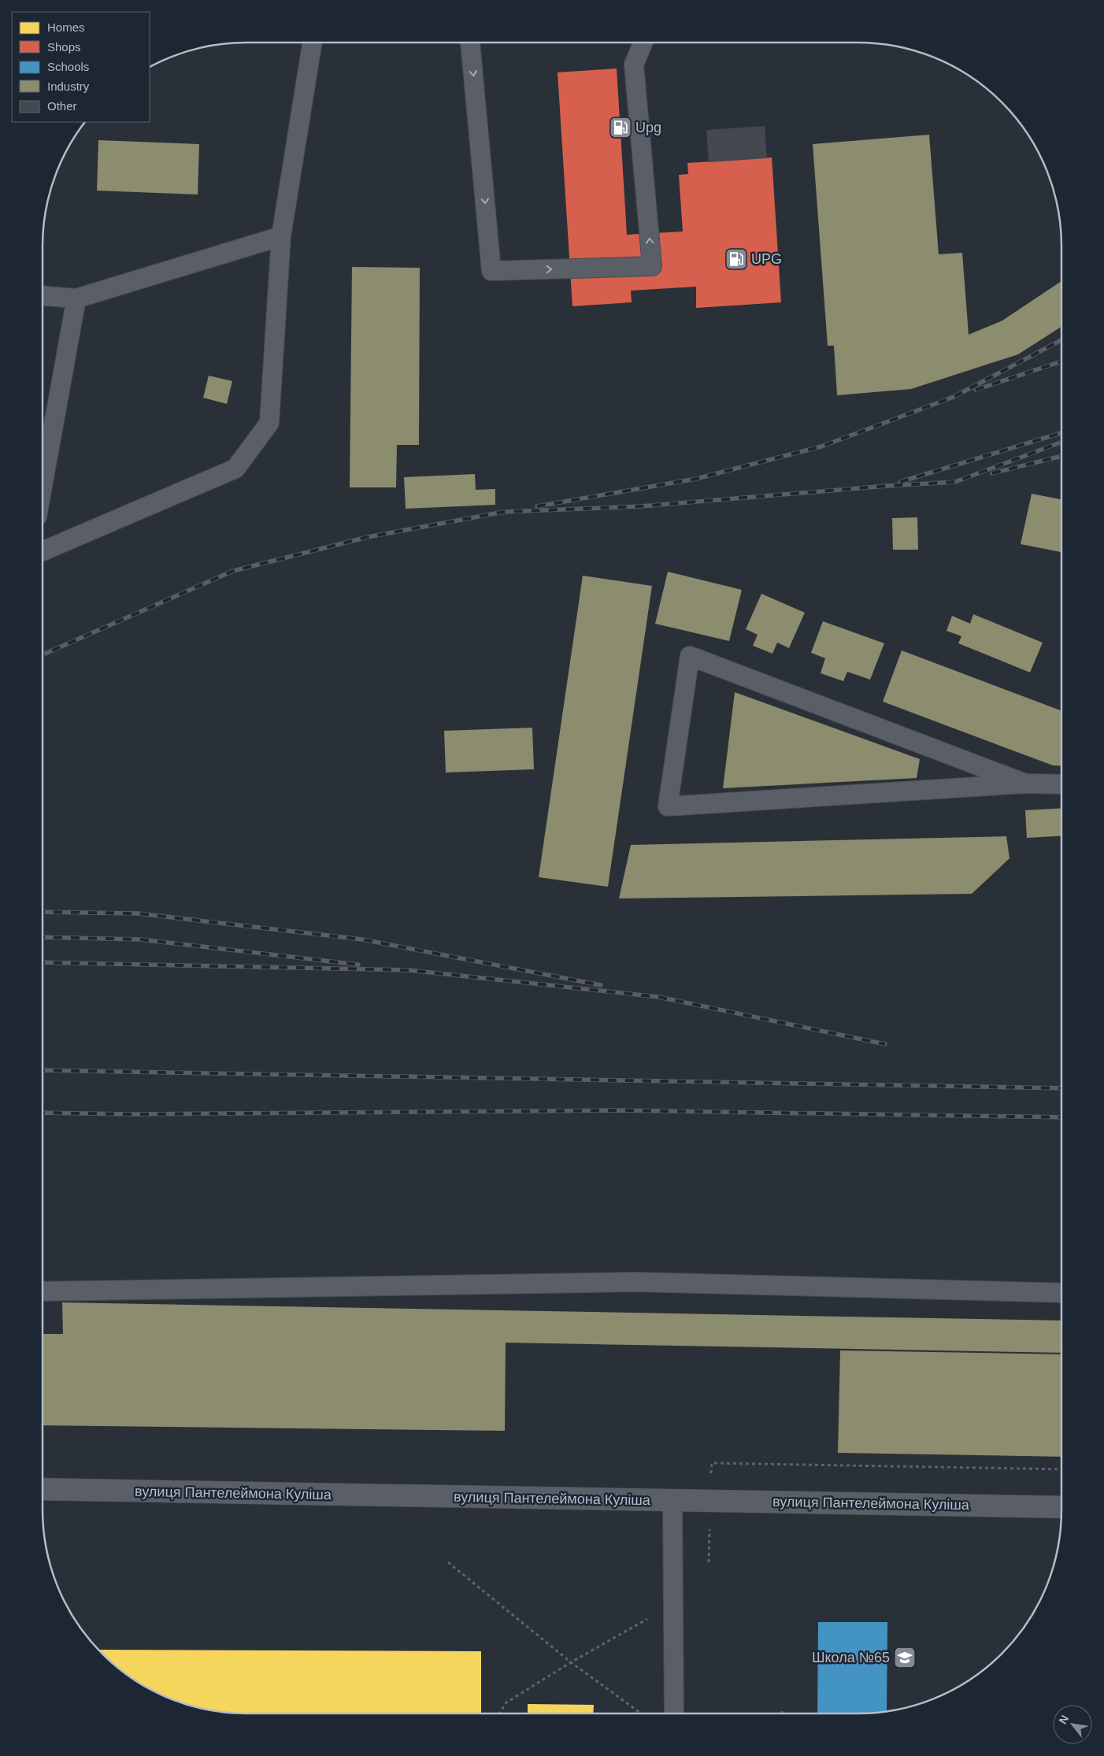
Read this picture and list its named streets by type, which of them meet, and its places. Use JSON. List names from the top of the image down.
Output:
{
  "streets": {
    "street": ["вулиця Пантелеймона Куліша"]
  },
  "places": {
    "fuel station": ["Upg", "UPG"],
    "school or university": ["Школа №65"]
  },
  "legend": [
    "Homes",
    "Shops",
    "Schools",
    "Industry",
    "Other"
  ],
  "north": "top left"
}
